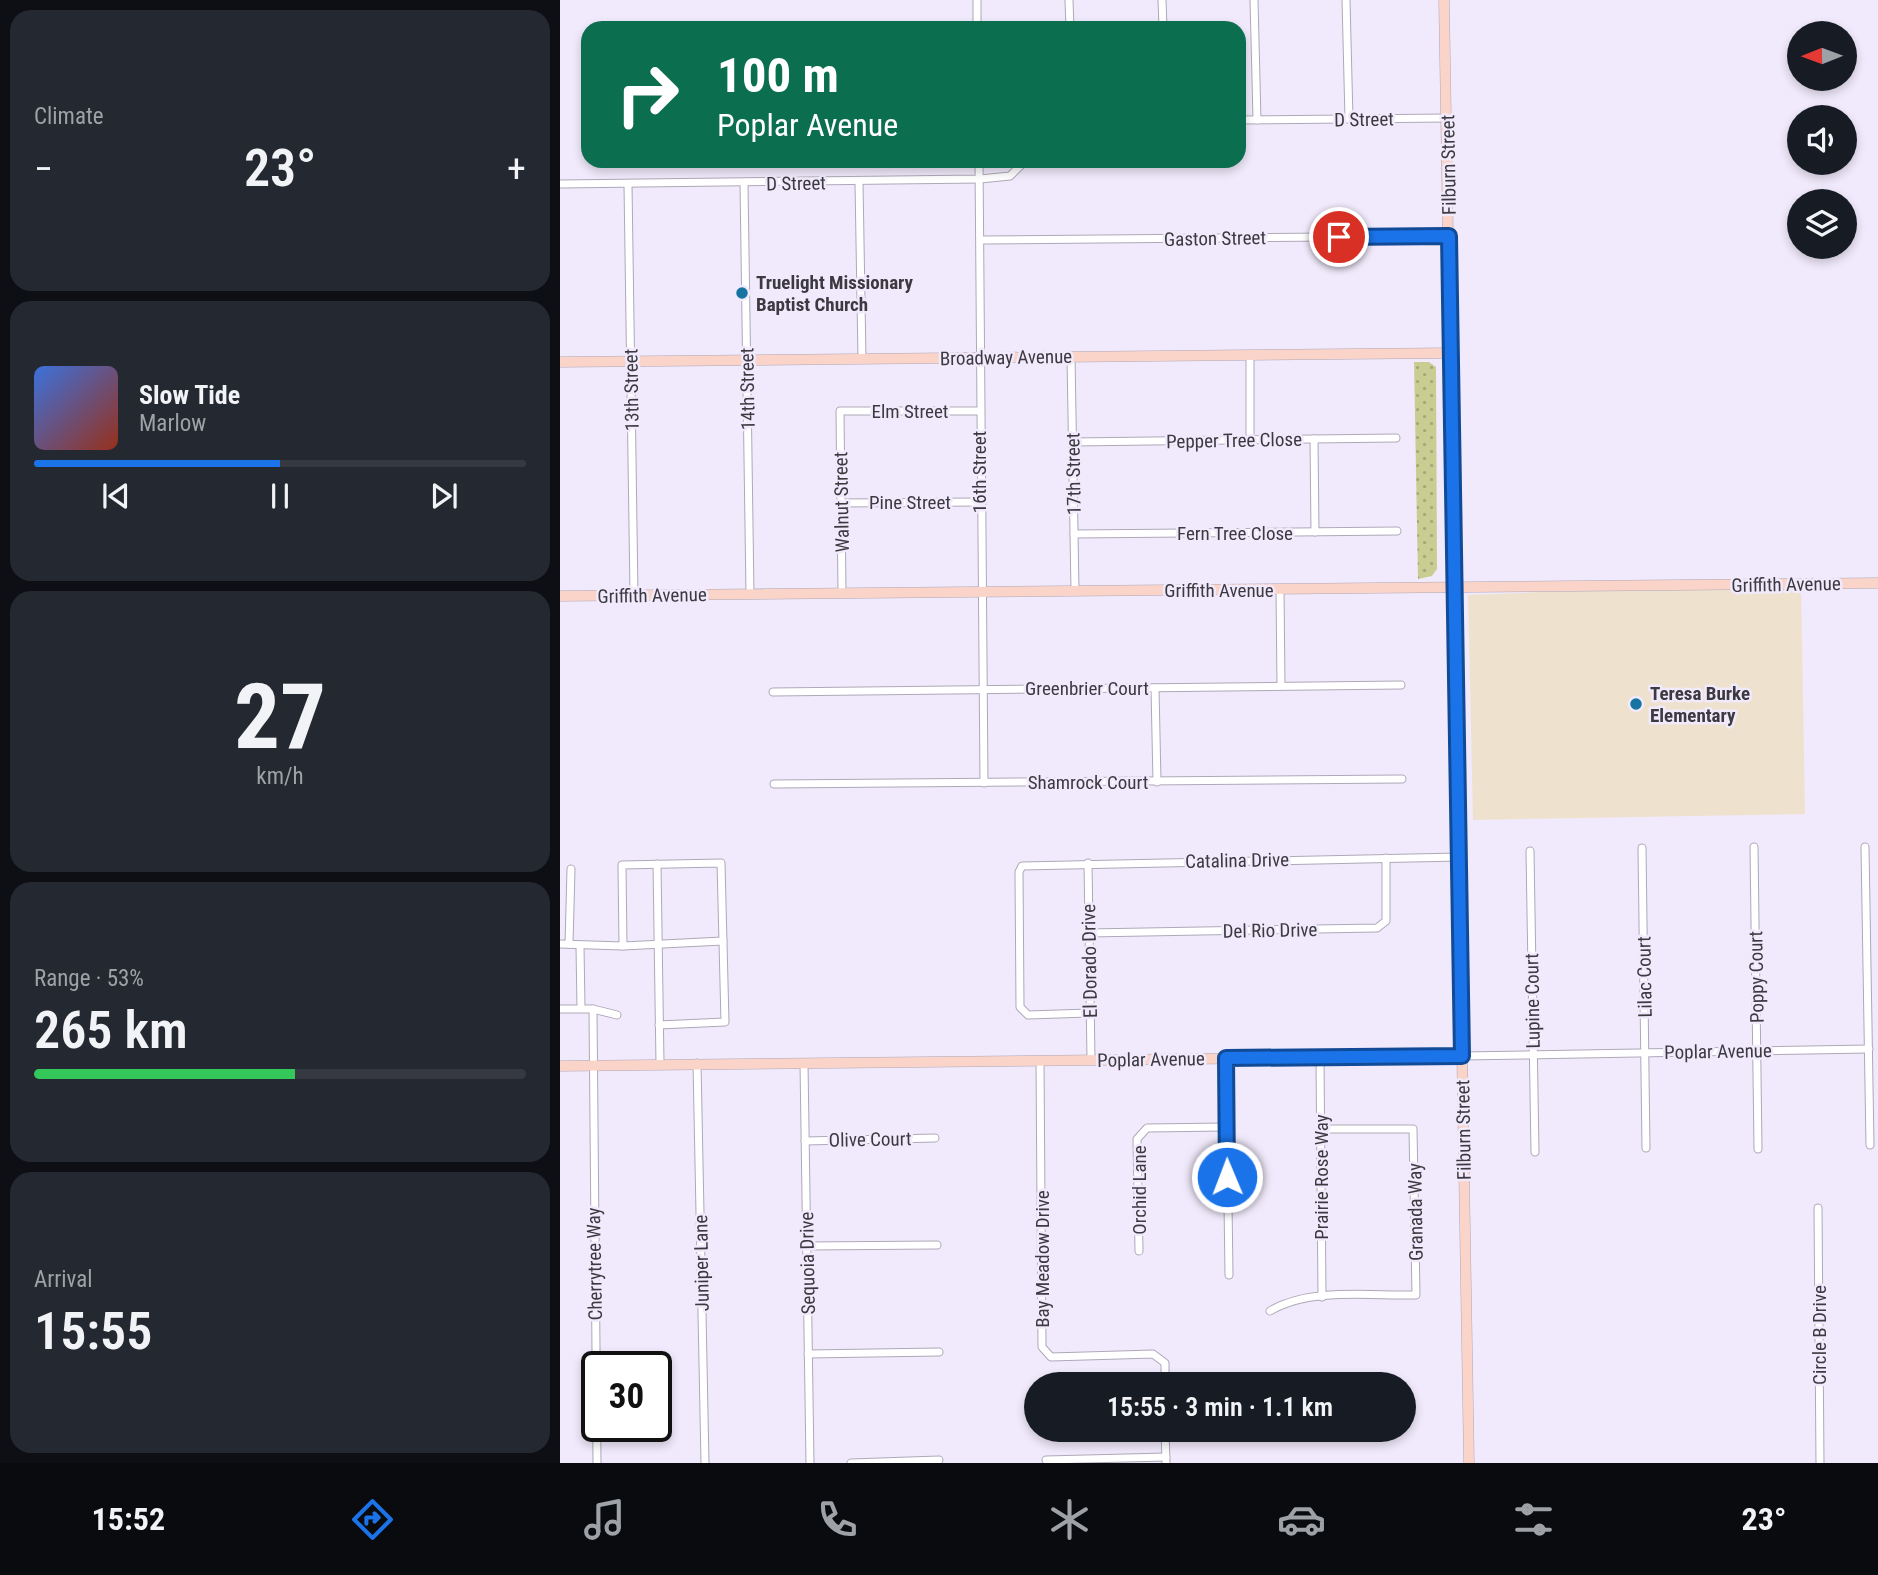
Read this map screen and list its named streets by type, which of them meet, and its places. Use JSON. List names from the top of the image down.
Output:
{
  "streets": {
    "street": [
      "D Street",
      "Filburn Street",
      "Gaston Street",
      "Broadway Avenue",
      "14th Street",
      "13th Street",
      "Elm Street",
      "Pepper Tree Close",
      "16th Street",
      "17th Street",
      "Walnut Street",
      "Pine Street",
      "Fern Tree Close",
      "Griffith Avenue",
      "Greenbrier Court",
      "Shamrock Court",
      "Catalina Drive",
      "Del Rio Drive",
      "El Dorado Drive",
      "Lilac Court",
      "Poppy Court",
      "Lupine Court",
      "Poplar Avenue",
      "Olive Court",
      "Prairie Rose Way",
      "Orchid Lane",
      "Granada Way",
      "Bay Meadow Drive",
      "Juniper Lane",
      "Sequoia Drive",
      "Cherrytree Way",
      "Circle B Drive"
    ]
  },
  "crossings": [
    ["D Street", "Filburn Street"],
    ["D Street", "14th Street"],
    ["D Street", "13th Street"],
    ["D Street", "16th Street"],
    ["Filburn Street", "Gaston Street"],
    ["Filburn Street", "Broadway Avenue"],
    ["Filburn Street", "Griffith Avenue"],
    ["Filburn Street", "Catalina Drive"],
    ["Filburn Street", "Poplar Avenue"],
    ["Gaston Street", "16th Street"],
    ["Broadway Avenue", "14th Street"],
    ["Broadway Avenue", "13th Street"],
    ["Broadway Avenue", "16th Street"],
    ["Broadway Avenue", "17th Street"],
    ["14th Street", "Griffith Avenue"],
    ["13th Street", "Griffith Avenue"],
    ["Elm Street", "16th Street"],
    ["Elm Street", "Walnut Street"],
    ["Pepper Tree Close", "17th Street"],
    ["16th Street", "Pine Street"],
    ["16th Street", "Griffith Avenue"],
    ["16th Street", "Greenbrier Court"],
    ["16th Street", "Shamrock Court"],
    ["17th Street", "Fern Tree Close"],
    ["17th Street", "Griffith Avenue"],
    ["Walnut Street", "Pine Street"],
    ["Walnut Street", "Griffith Avenue"],
    ["Catalina Drive", "Del Rio Drive"],
    ["Catalina Drive", "El Dorado Drive"],
    ["Del Rio Drive", "El Dorado Drive"],
    ["El Dorado Drive", "Poplar Avenue"],
    ["Lilac Court", "Poplar Avenue"],
    ["Poppy Court", "Poplar Avenue"],
    ["Lupine Court", "Poplar Avenue"],
    ["Poplar Avenue", "Prairie Rose Way"],
    ["Poplar Avenue", "Bay Meadow Drive"],
    ["Poplar Avenue", "Juniper Lane"],
    ["Poplar Avenue", "Sequoia Drive"],
    ["Poplar Avenue", "Cherrytree Way"],
    ["Olive Court", "Sequoia Drive"],
    ["Prairie Rose Way", "Granada Way"]
  ],
  "places": ["Truelight Missionary Baptist Church", "Teresa Burke Elementary"],
  "north": "left",
  "page": {
    "tile": [
      "Climate",
      ["27", "km/h"],
      ["Range · 53%", "265 km"],
      ["Arrival", "15:55"]
    ],
    "turn": ["100 m", "Poplar Avenue"],
    "heat": ["−", "23°", "+"],
    "song": ["Slow Tide", "Marlow"],
    "limit": "30",
    "trip": "15:55 · 3 min · 1.1 km",
    "tabs": ["15:52", "23°"]
  }
}
